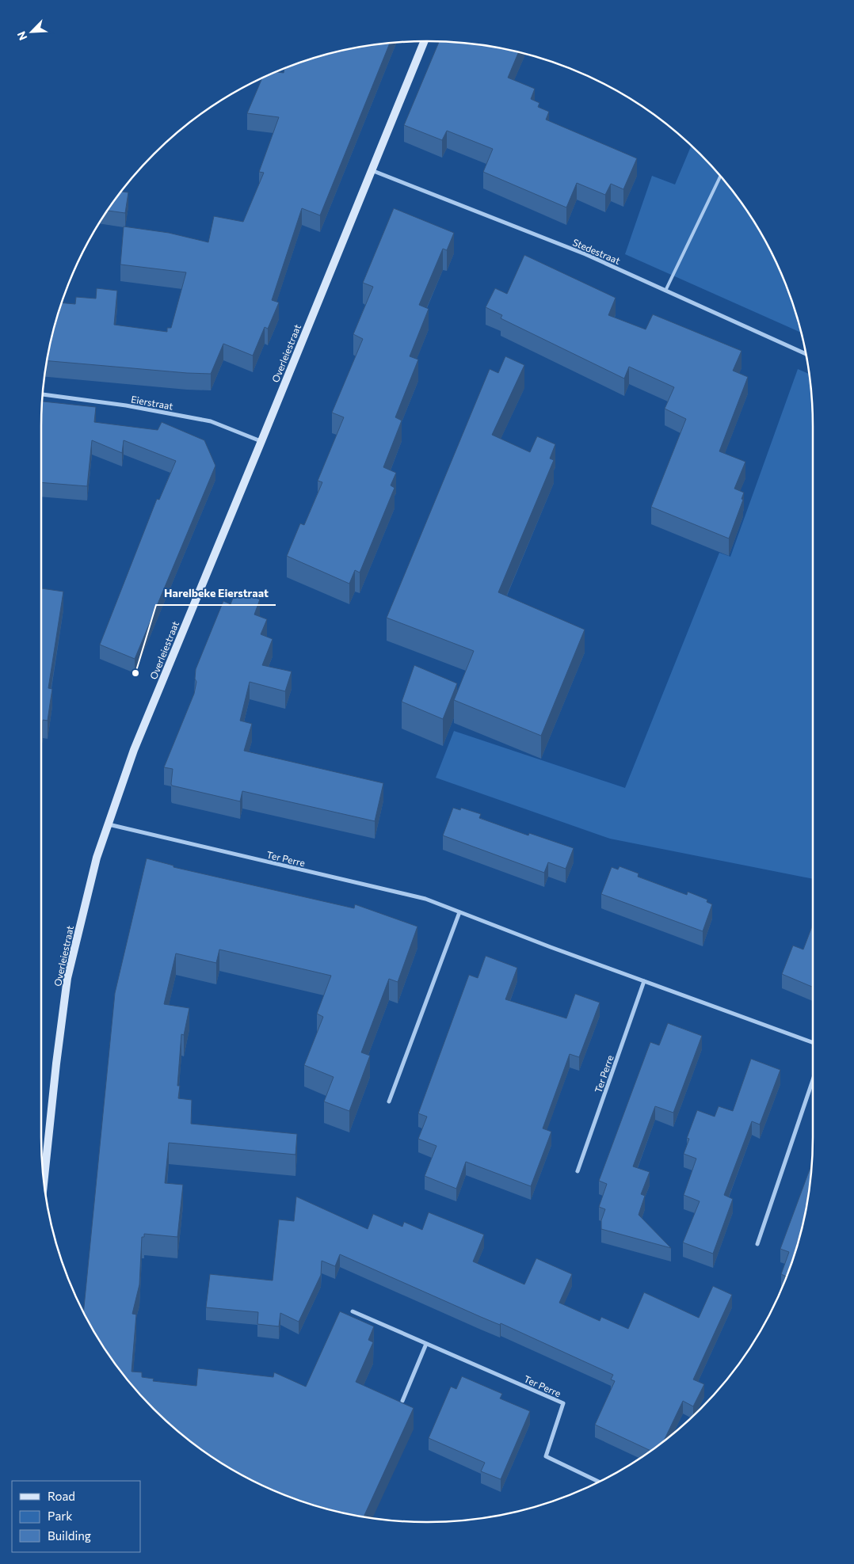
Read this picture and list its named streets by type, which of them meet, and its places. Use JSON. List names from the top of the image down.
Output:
{
  "streets": {
    "main road": ["Overleiestraat"],
    "street": ["Stedestraat", "Eierstraat", "Ter Perre"]
  },
  "crossings": [
    ["Stedestraat", "Overleiestraat"],
    ["Overleiestraat", "Eierstraat"],
    ["Overleiestraat", "Ter Perre"]
  ],
  "places": ["Harelbeke Eierstraat"],
  "legend": ["Road", "Park", "Building"],
  "north": "bottom left"
}
